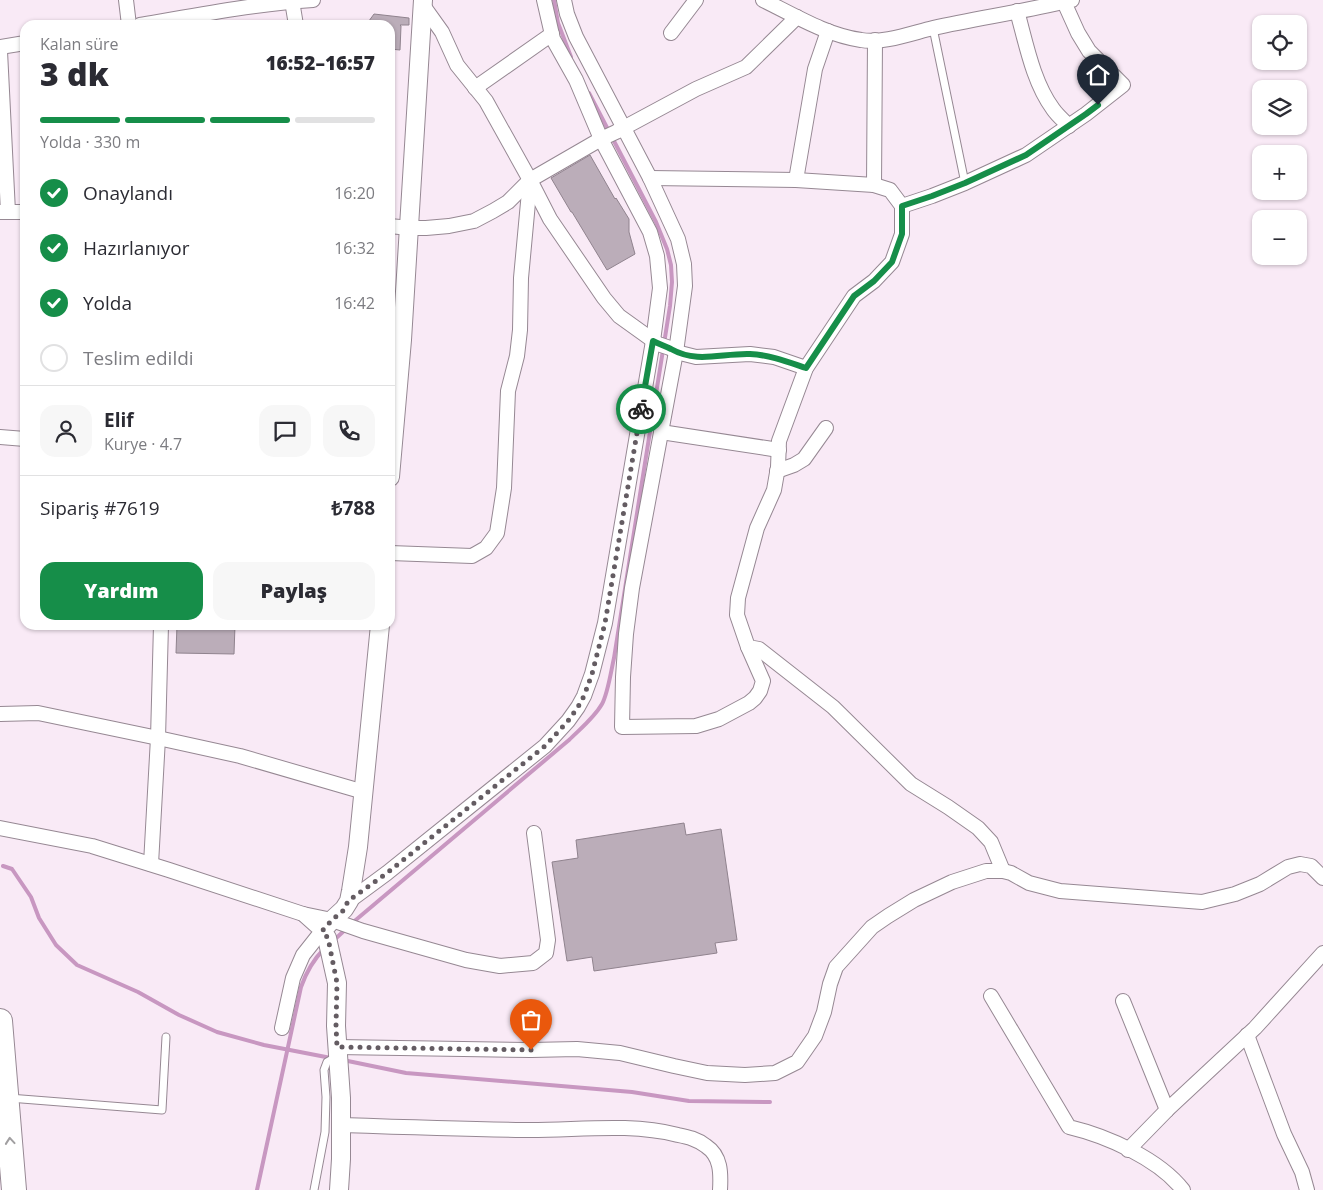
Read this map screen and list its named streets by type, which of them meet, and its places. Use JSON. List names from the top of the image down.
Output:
{
  "page": {
    "map_buttons": ["+", "−"],
    "heading": ["3 dk", "Kalan süre", "16:52–16:57"],
    "panel": [
      "Elif",
      "Kurye · 4.7",
      "Sipariş #7619",
      "₺788"
    ],
    "bar": "Yolda · 330 m",
    "list": [
      ["Onaylandı", "16:20"],
      ["Hazırlanıyor", "16:32"],
      ["Yolda", "16:42"],
      "Teslim edildi"
    ],
    "buttons": ["Yardım", "Paylaş"]
  }
}
